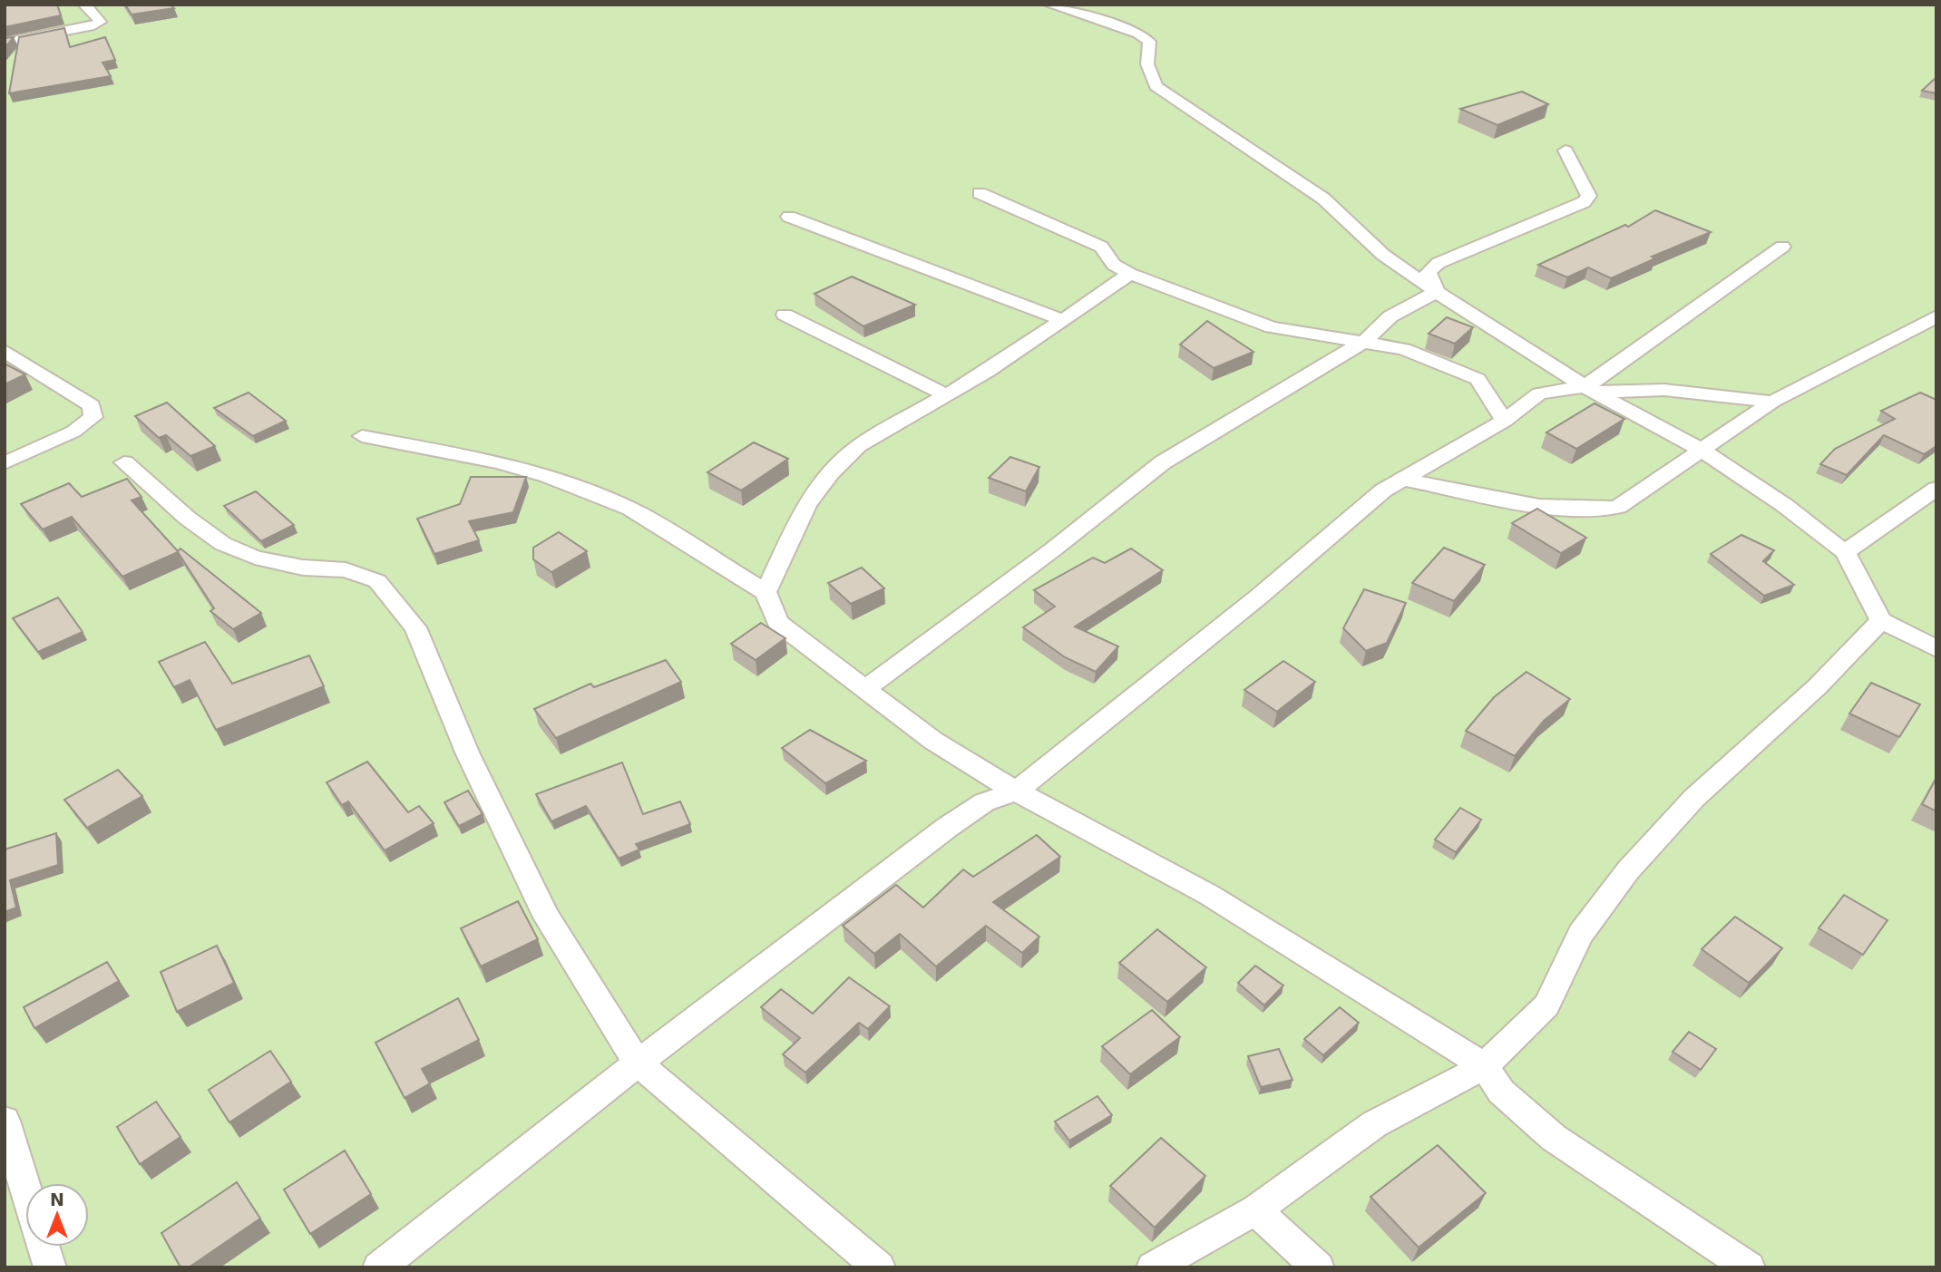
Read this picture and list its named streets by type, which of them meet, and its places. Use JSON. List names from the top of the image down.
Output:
{
  "north": "top"
}
